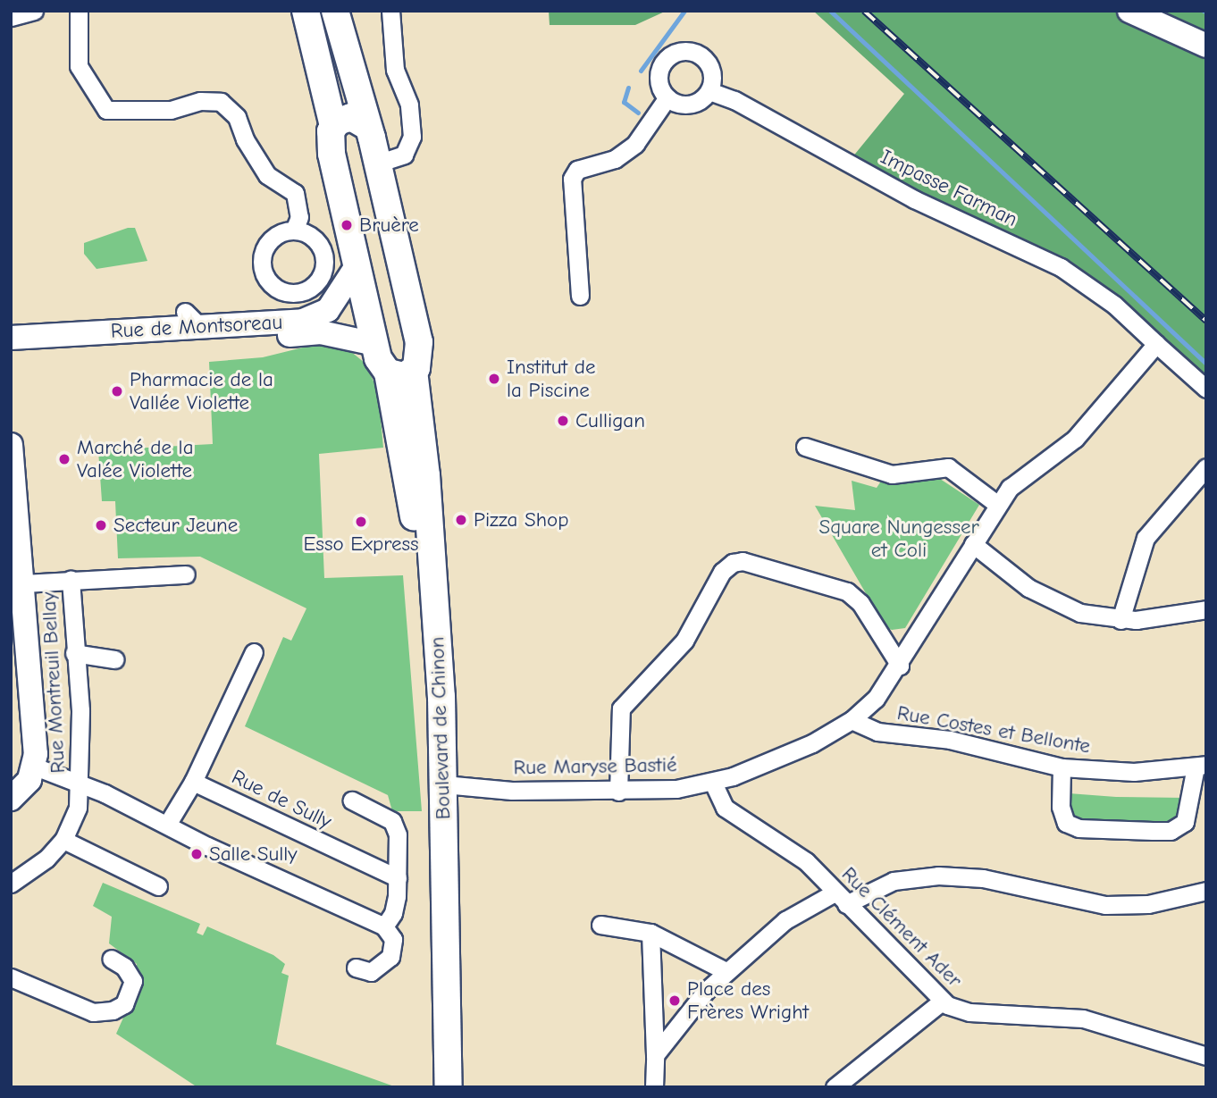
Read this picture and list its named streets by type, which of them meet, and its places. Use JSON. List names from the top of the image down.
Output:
{
  "streets": {
    "main road": ["Boulevard de Chinon"],
    "street": [
      "Impasse Farman",
      "Rue de Montsoreau",
      "Rue Montreuil Bellay",
      "Rue Costes et Bellonte",
      "Rue Maryse Bastié",
      "Rue de Sully",
      "Rue Clément Ader"
    ]
  },
  "crossings": [
    ["Impasse Farman", "Rue Maryse Bastié"],
    ["Rue de Montsoreau", "Boulevard de Chinon"],
    ["Boulevard de Chinon", "Rue Maryse Bastié"],
    ["Rue Costes et Bellonte", "Rue Maryse Bastié"],
    ["Rue Maryse Bastié", "Rue Clément Ader"]
  ],
  "parks": ["Square Nungesser et Coli"],
  "places": [
    "Bruère",
    "Institut de la Piscine",
    "Pharmacie de la Vallée Violette",
    "Culligan",
    "Marché de la Valée Violette",
    "Pizza Shop",
    "Esso Express",
    "Secteur Jeune",
    "Salle Sully",
    "Place des Frères Wright"
  ]
}
